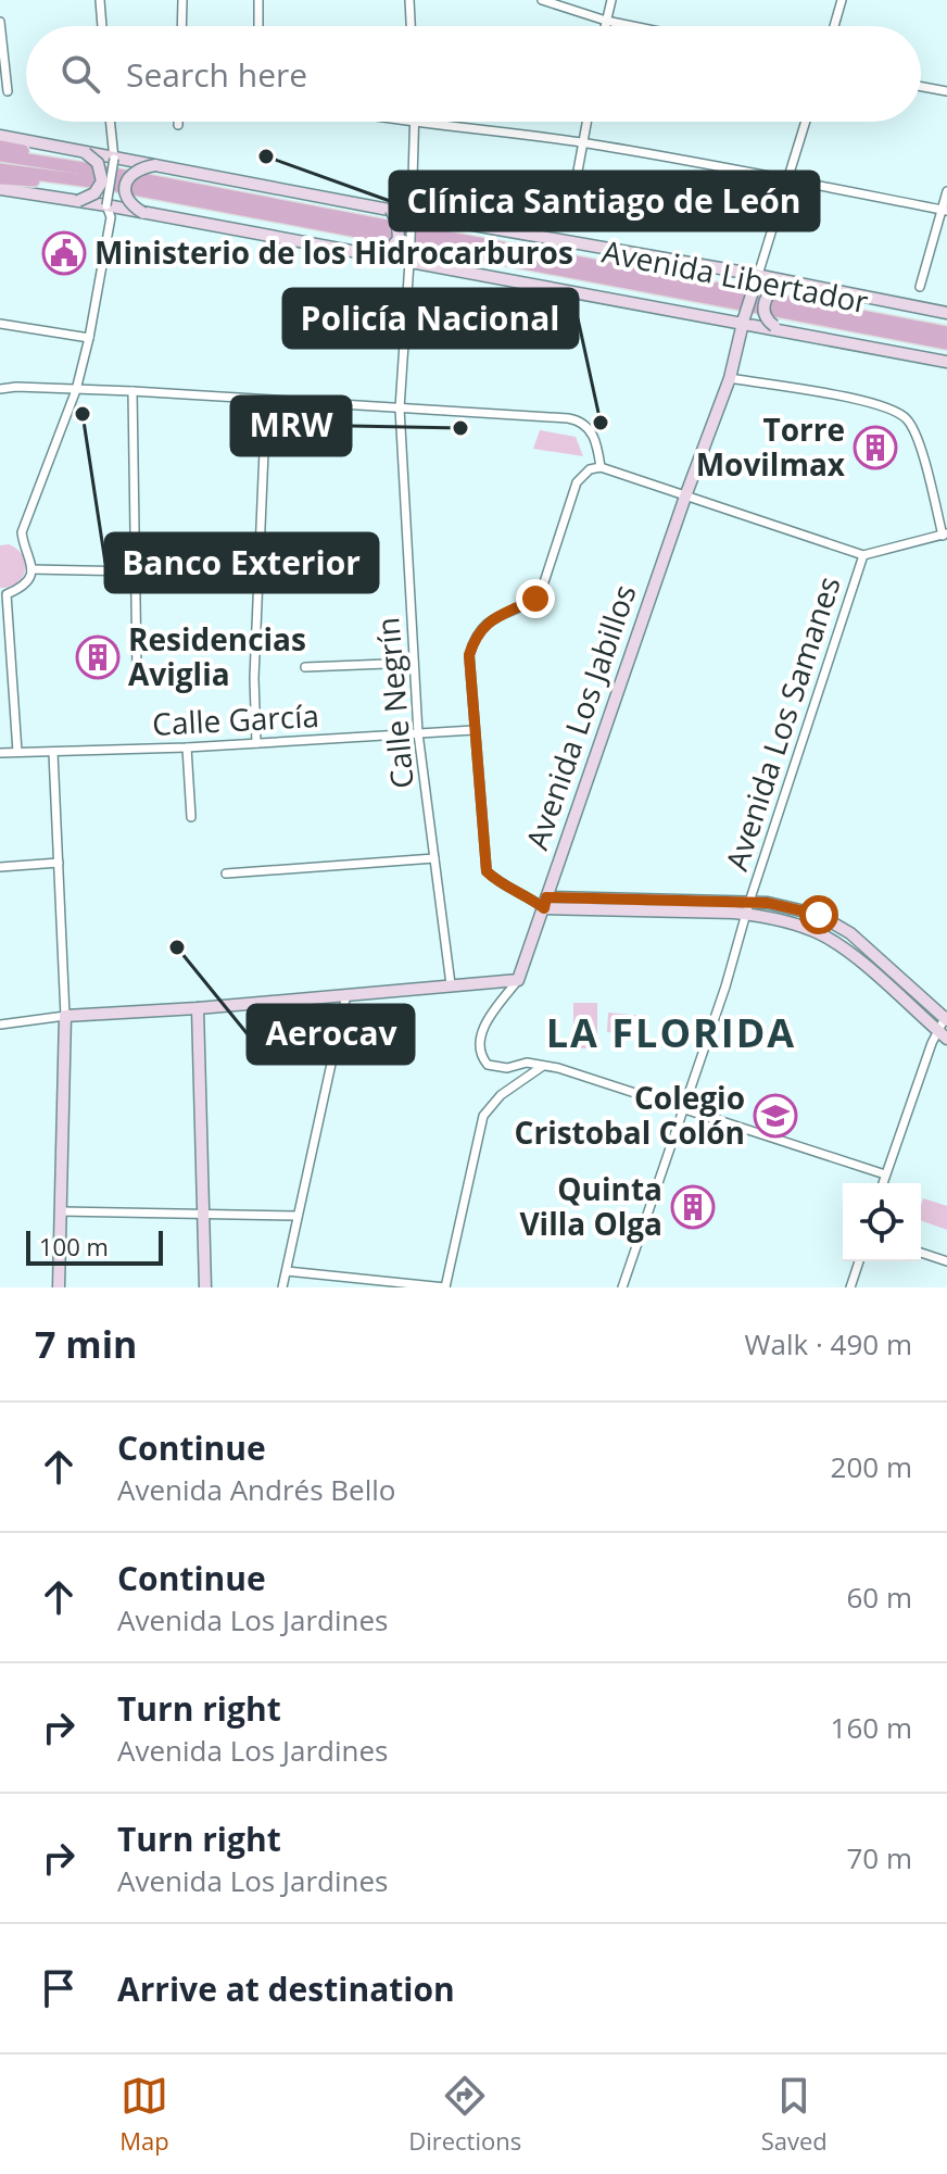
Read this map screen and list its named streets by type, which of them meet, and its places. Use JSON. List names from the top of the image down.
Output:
{
  "streets": {
    "main road": ["Avenida Libertador"],
    "street": [
      "Calle Negrín",
      "Avenida Los Jabillos",
      "Calle García",
      "Avenida Los Samanes"
    ]
  },
  "crossings": [
    ["Avenida Libertador", "Calle Negrín"],
    ["Avenida Libertador", "Avenida Los Jabillos"],
    ["Calle Negrín", "Calle García"]
  ],
  "districts": ["LA FLORIDA"],
  "places": {
    "other": [
      "Clínica Santiago de León",
      "Banco Exterior",
      "Policía Nacional",
      "MRW",
      "Aerocav"
    ],
    "public building": ["Ministerio de los Hidrocarburos"],
    "building": ["Torre Movilmax", "Residencias Aviglia", "Quinta Villa Olga"],
    "school or university": ["Colegio Cristobal Colón"]
  },
  "scale_bar": "100 m",
  "page": {
    "search": "Search here",
    "scale": "100 m",
    "heading": ["7 min", "Walk · 490 m"],
    "list": [
      ["Continue", "Avenida Andrés Bello", "200 m"],
      ["Continue", "Avenida Los Jardines", "60 m"],
      ["Turn right", "Avenida Los Jardines", "160 m"],
      ["Turn right", "Avenida Los Jardines", "70 m"],
      "Arrive at destination"
    ],
    "nav": ["Map", "Directions", "Saved"]
  }
}
